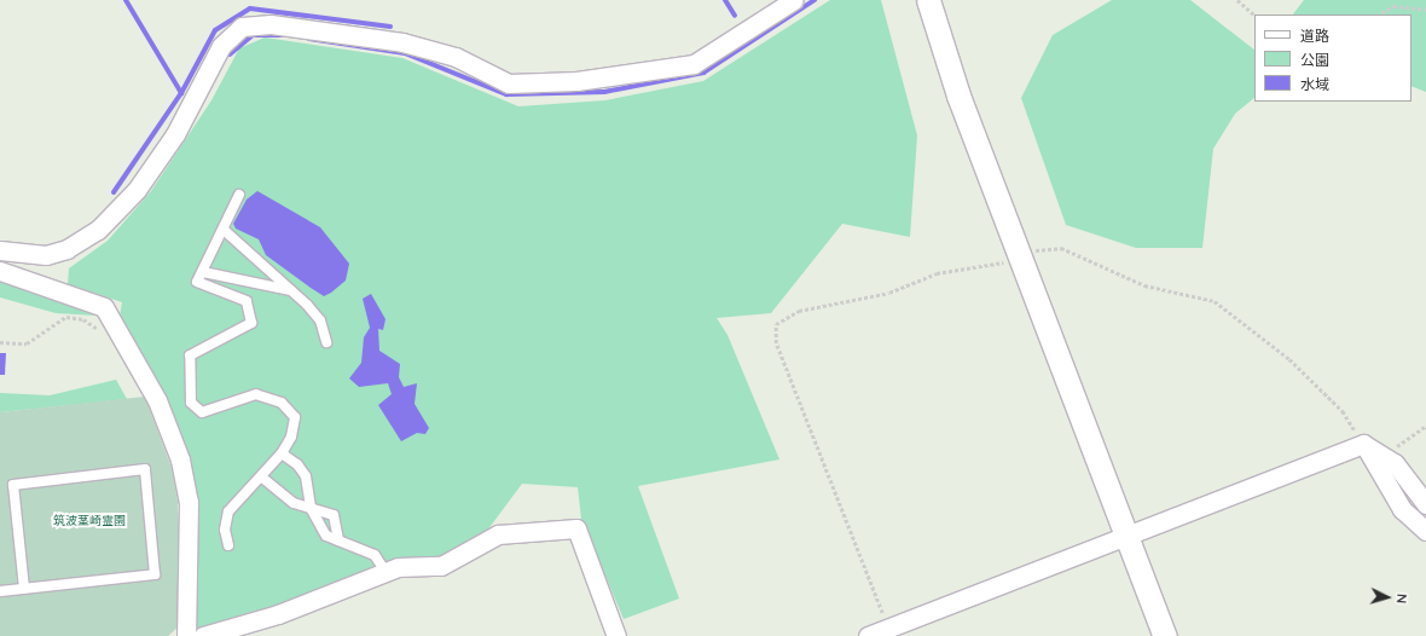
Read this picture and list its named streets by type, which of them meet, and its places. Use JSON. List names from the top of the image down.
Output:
{
  "parks": ["筑波茎崎霊園"],
  "legend": ["道路", "公園", "水域"],
  "north": "right"
}
